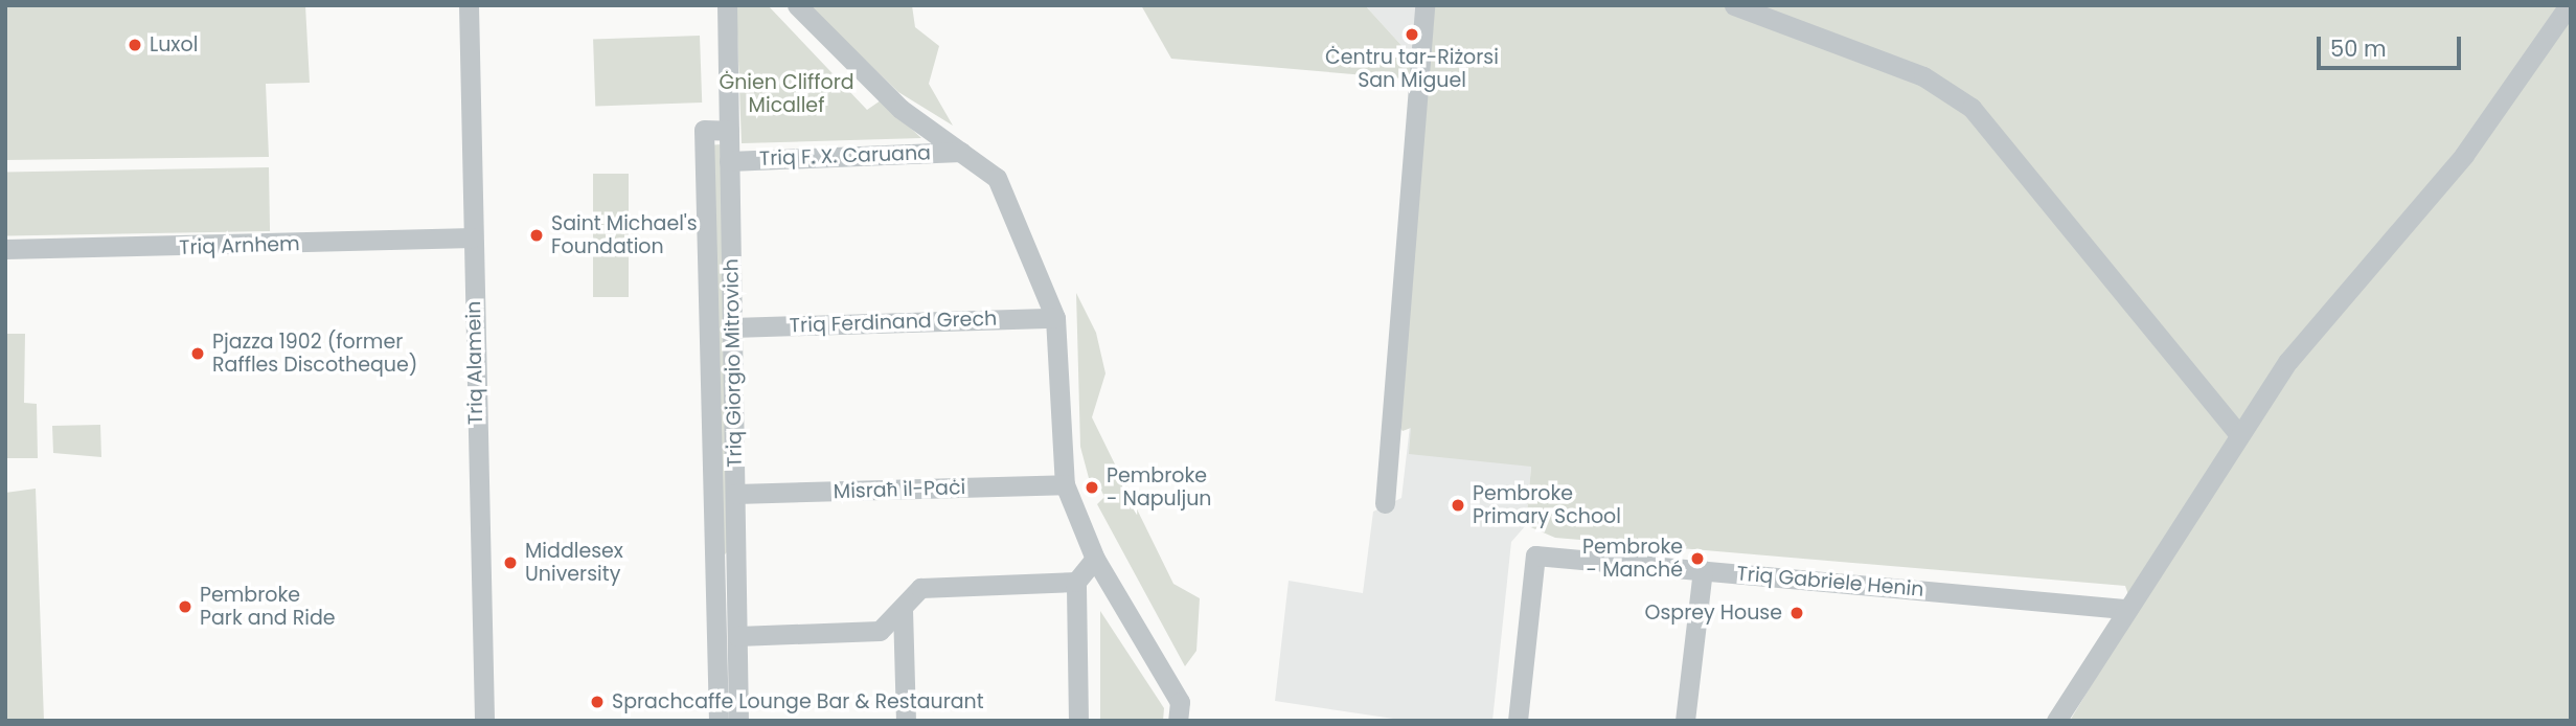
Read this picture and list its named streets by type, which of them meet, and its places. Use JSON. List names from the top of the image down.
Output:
{
  "streets": {
    "street": [
      "Triq F. X. Caruana",
      "Triq Arnhem",
      "Triq Ferdinand Grech",
      "Triq Alamein",
      "Triq Giorgio Mitrovich",
      "Misraħ il-Paċi",
      "Triq Gabriele Henin"
    ]
  },
  "crossings": [
    ["Triq F. X. Caruana", "Triq Giorgio Mitrovich"],
    ["Triq Arnhem", "Triq Alamein"],
    ["Triq Ferdinand Grech", "Triq Giorgio Mitrovich"],
    ["Triq Giorgio Mitrovich", "Misraħ il-Paċi"]
  ],
  "parks": ["Ġnien Clifford Micallef"],
  "places": [
    "Ċentru tar-Riżorsi San Miguel",
    "Luxol",
    "Saint Michael's Foundation",
    "Pjazza 1902 (former Raffles Discotheque)",
    "Pembroke - Napuljun",
    "Pembroke Primary School",
    "Pembroke - Manché",
    "Middlesex University",
    "Pembroke Park and Ride",
    "Osprey House",
    "Sprachcaffe Lounge Bar & Restaurant"
  ],
  "scale_bar": "50 m"
}
